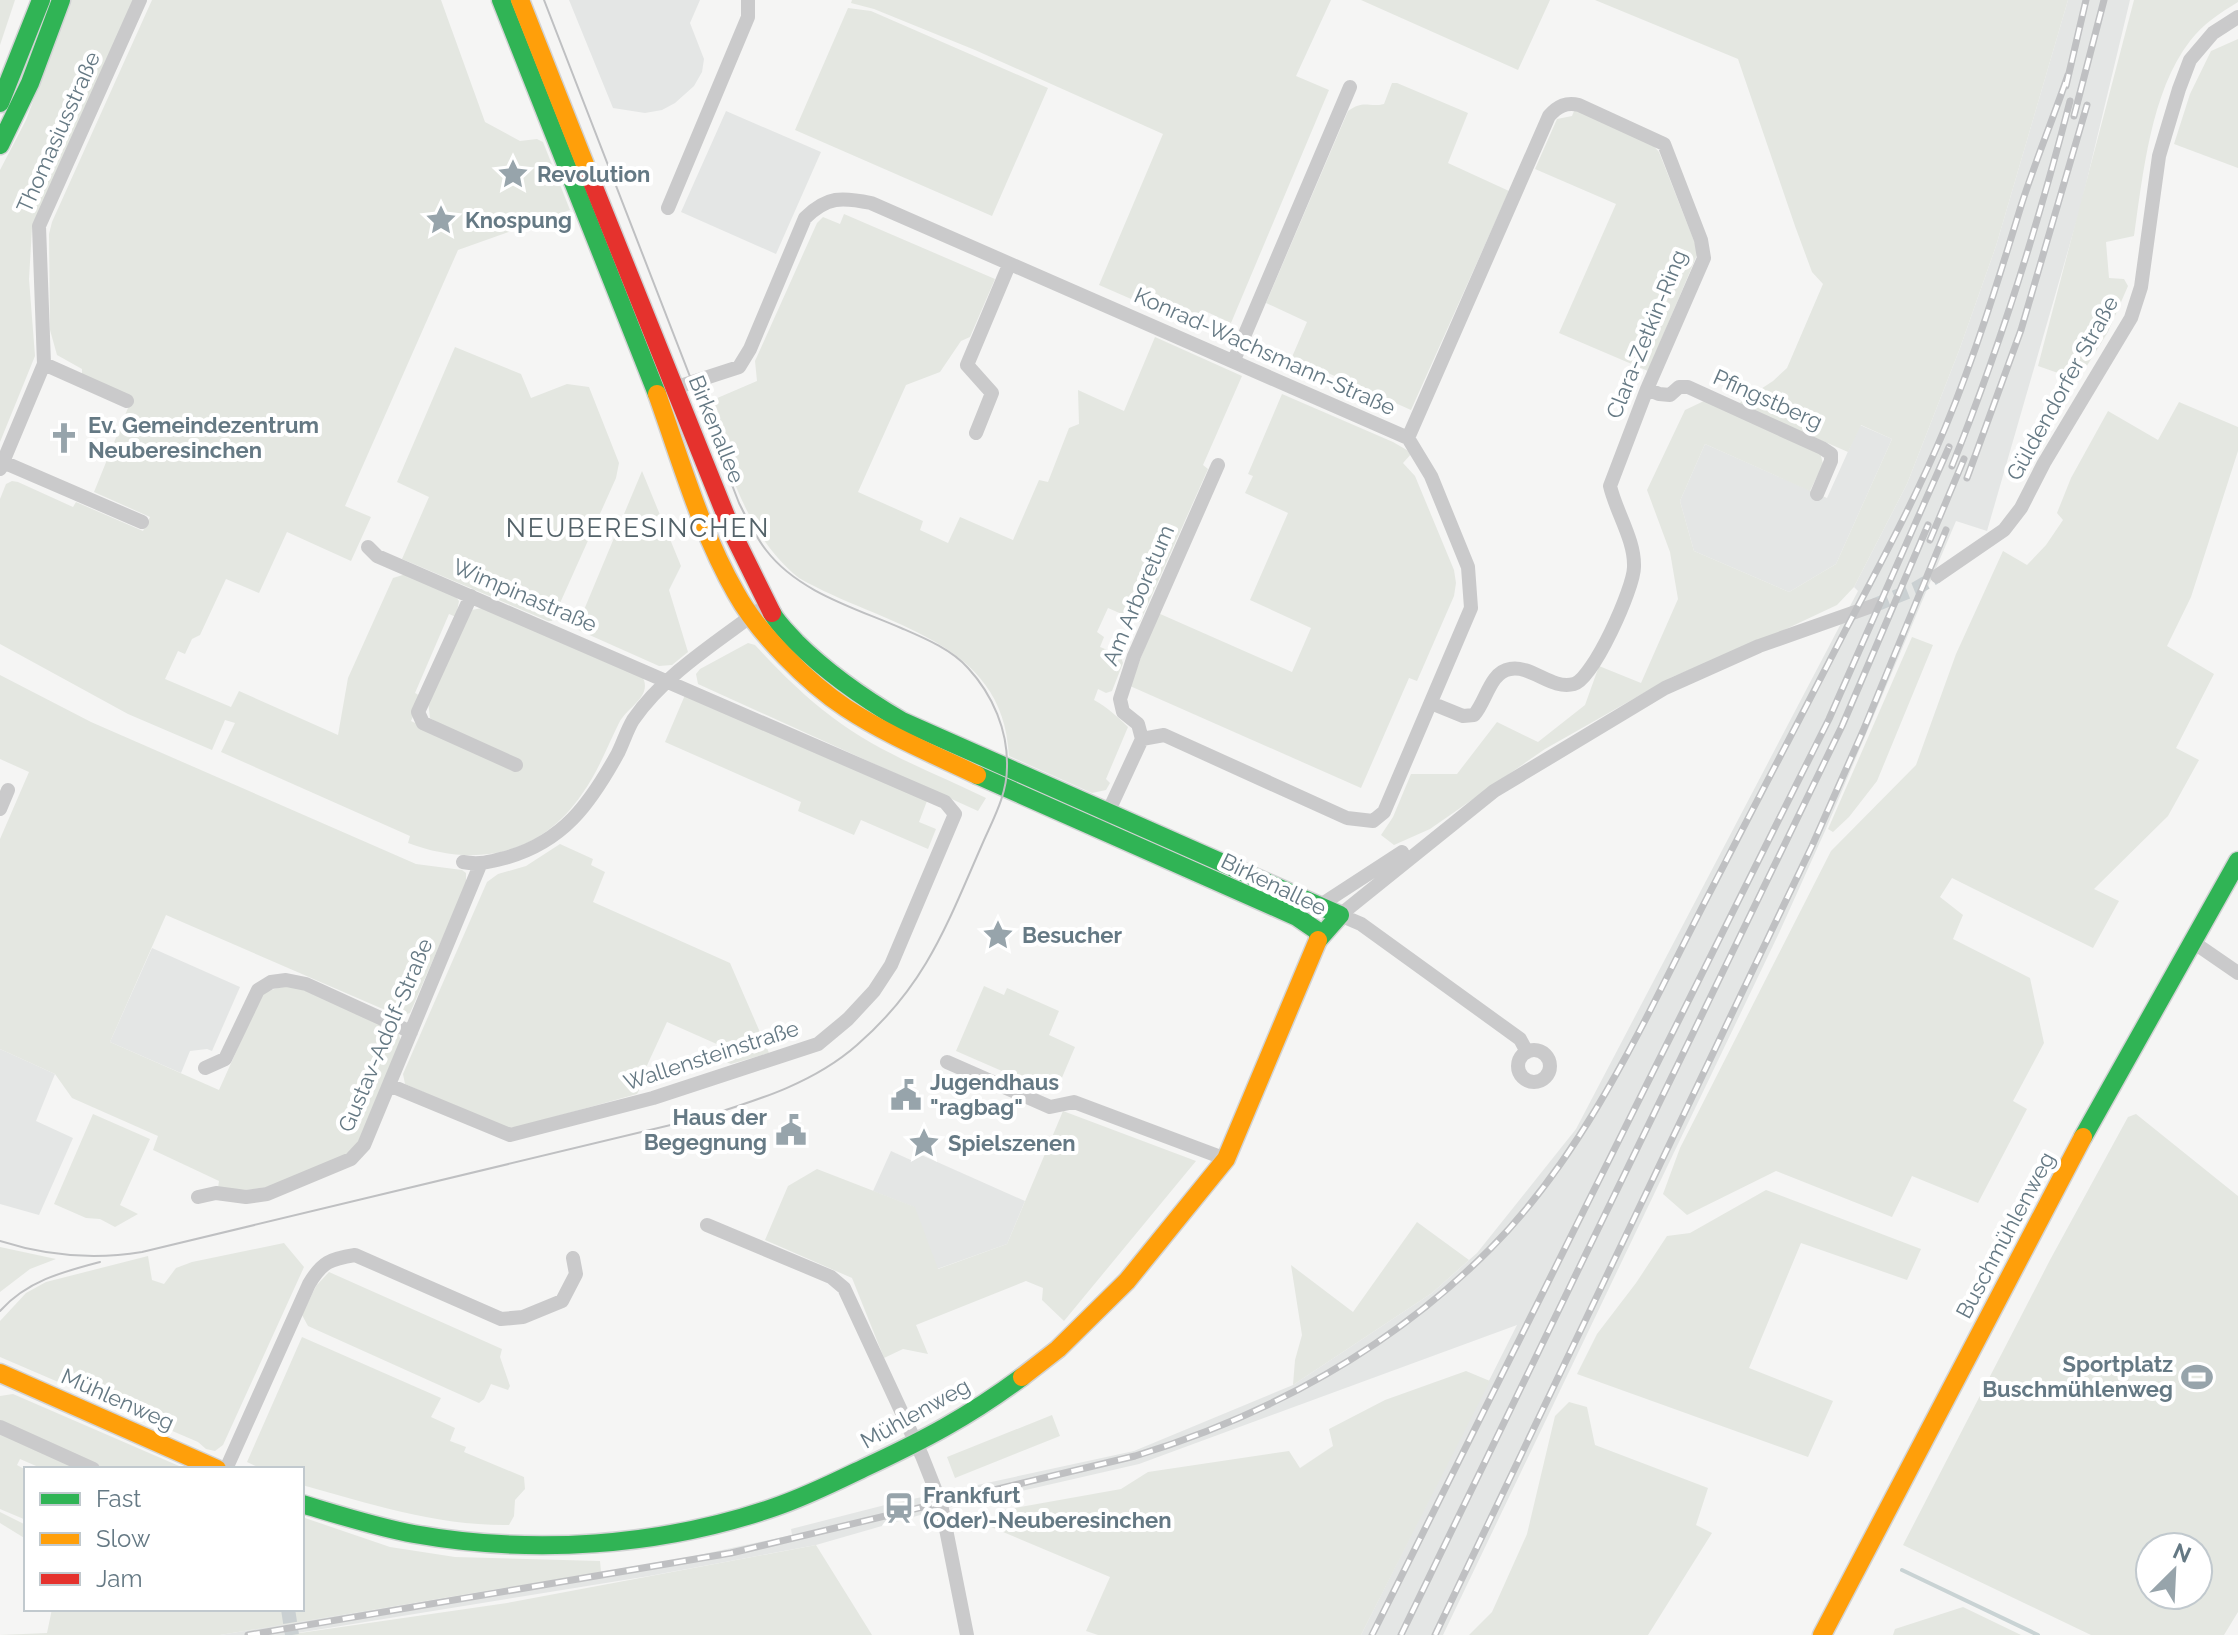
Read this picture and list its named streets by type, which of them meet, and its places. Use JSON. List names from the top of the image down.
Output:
{
  "streets": {
    "street": [
      "Thomasiusstraße",
      "Clara-Zetkin-Ring",
      "Konrad-Wachsmann-Straße",
      "Güldendorfer Straße",
      "Pfingstberg",
      "Birkenallee",
      "Wimpinastraße",
      "Am Arboretum",
      "Gustav-Adolf-Straße",
      "Wallensteinstraße",
      "Buschmühlenweg",
      "Mühlenweg"
    ]
  },
  "crossings": [
    ["Clara-Zetkin-Ring", "Konrad-Wachsmann-Straße"],
    ["Clara-Zetkin-Ring", "Pfingstberg"],
    ["Konrad-Wachsmann-Straße", "Birkenallee"],
    ["Konrad-Wachsmann-Straße", "Am Arboretum"],
    ["Birkenallee", "Mühlenweg"],
    ["Wimpinastraße", "Wallensteinstraße"],
    ["Gustav-Adolf-Straße", "Wallensteinstraße"]
  ],
  "districts": ["NEUBERESINCHEN"],
  "places": {
    "place": [
      "Revolution",
      "Knospung",
      "Besucher",
      "Spielszenen"
    ],
    "church": ["Ev. Gemeindezentrum Neuberesinchen"],
    "public building": ["Jugendhaus \"ragbag\"", "Haus der Begegnung"],
    "sports": ["Sportplatz Buschmühlenweg"],
    "station": ["Frankfurt (Oder)-Neuberesinchen"]
  },
  "legend": ["Fast", "Slow", "Jam"],
  "north": "top right"
}
